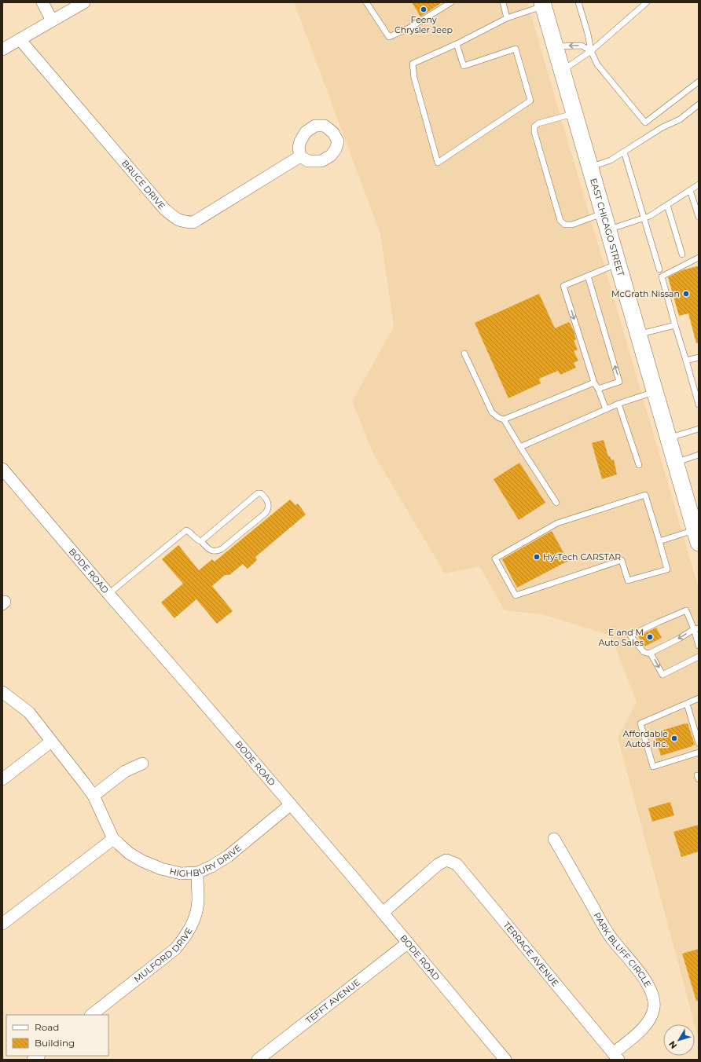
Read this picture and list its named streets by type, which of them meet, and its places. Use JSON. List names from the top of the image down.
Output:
{
  "streets": {
    "main road": ["EAST CHICAGO STREET"],
    "street": [
      "BRUCE DRIVE",
      "BODE ROAD",
      "HIGHBURY DRIVE",
      "PARK BLUFF CIRCLE",
      "TERRACE AVENUE",
      "MULFORD DRIVE",
      "TEFFT AVENUE"
    ]
  },
  "crossings": [
    ["BODE ROAD", "HIGHBURY DRIVE"],
    ["BODE ROAD", "TERRACE AVENUE"],
    ["BODE ROAD", "TEFFT AVENUE"],
    ["HIGHBURY DRIVE", "MULFORD DRIVE"],
    ["PARK BLUFF CIRCLE", "TERRACE AVENUE"]
  ],
  "places": [
    "Feeny Chrysler Jeep",
    "McGrath Nissan",
    "Hy-Tech CARSTAR",
    "E and M Auto Sales",
    "Affordable Autos Inc."
  ],
  "legend": ["Road", "Building"],
  "north": "bottom left"
}
